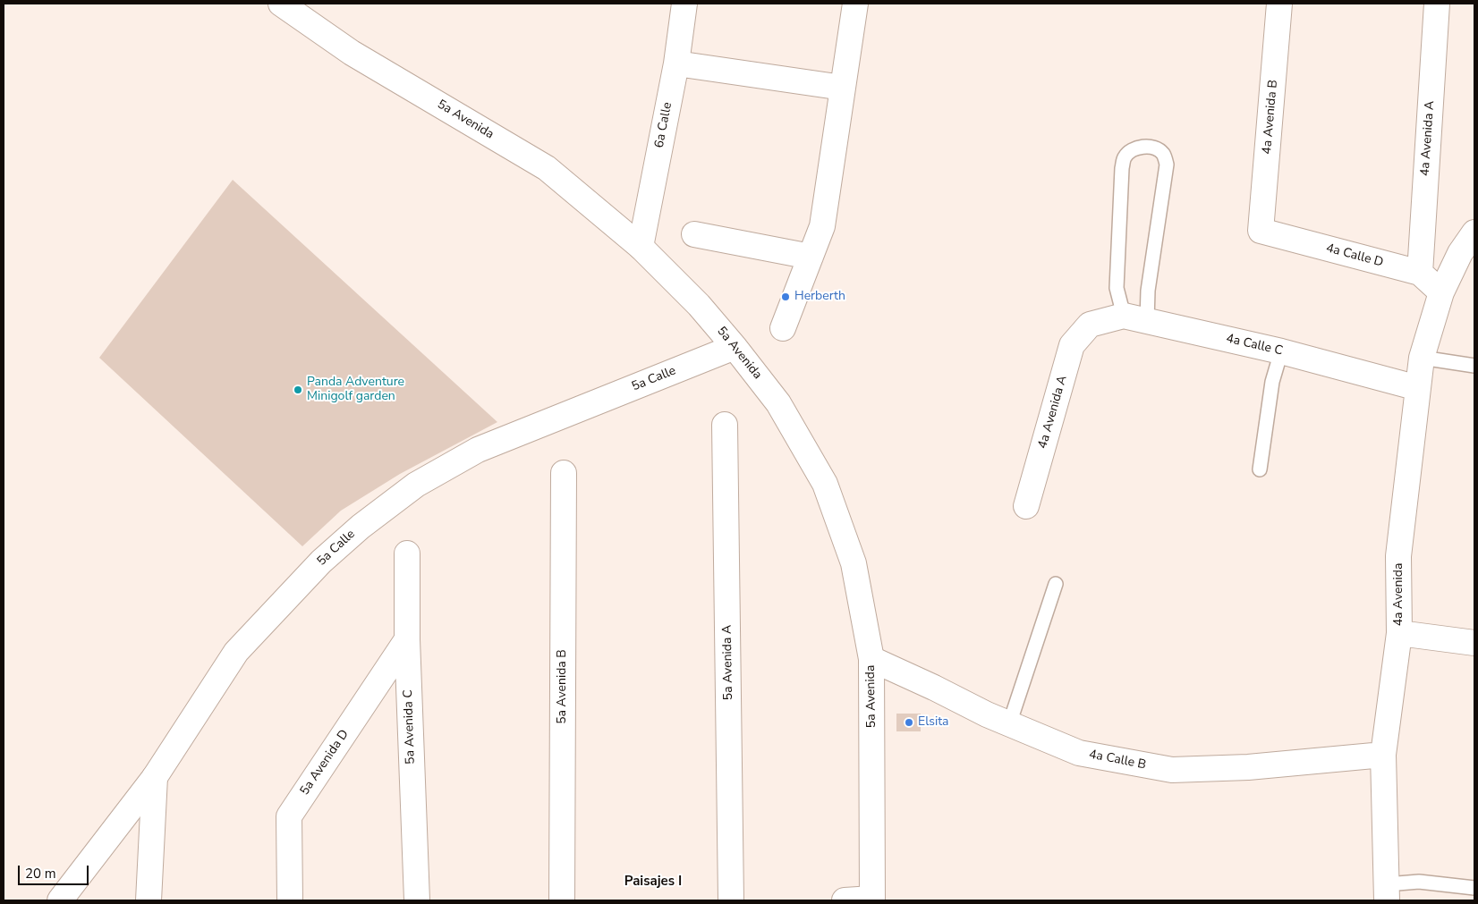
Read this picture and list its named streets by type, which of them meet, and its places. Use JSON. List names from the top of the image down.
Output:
{
  "streets": {
    "street": [
      "4a Avenida B",
      "5a Avenida",
      "6a Calle",
      "4a Avenida A",
      "4a Calle D",
      "4a Calle C",
      "5a Calle",
      "4a Avenida",
      "5a Avenida A",
      "5a Avenida B",
      "5a Avenida C",
      "4a Calle B",
      "5a Avenida D"
    ]
  },
  "crossings": [
    ["4a Avenida B", "4a Calle D"],
    ["5a Avenida", "6a Calle"],
    ["5a Avenida", "5a Calle"],
    ["5a Avenida", "4a Calle B"],
    ["4a Avenida A", "4a Calle D"],
    ["4a Avenida A", "4a Calle C"],
    ["4a Calle D", "4a Avenida"],
    ["4a Calle C", "4a Avenida"],
    ["4a Avenida", "4a Calle B"],
    ["5a Avenida C", "5a Avenida D"]
  ],
  "districts": ["Paisajes I"],
  "places": ["Herberth", "Panda Adventure Minigolf garden", "Elsita"],
  "scale_bar": "20 m"
}
